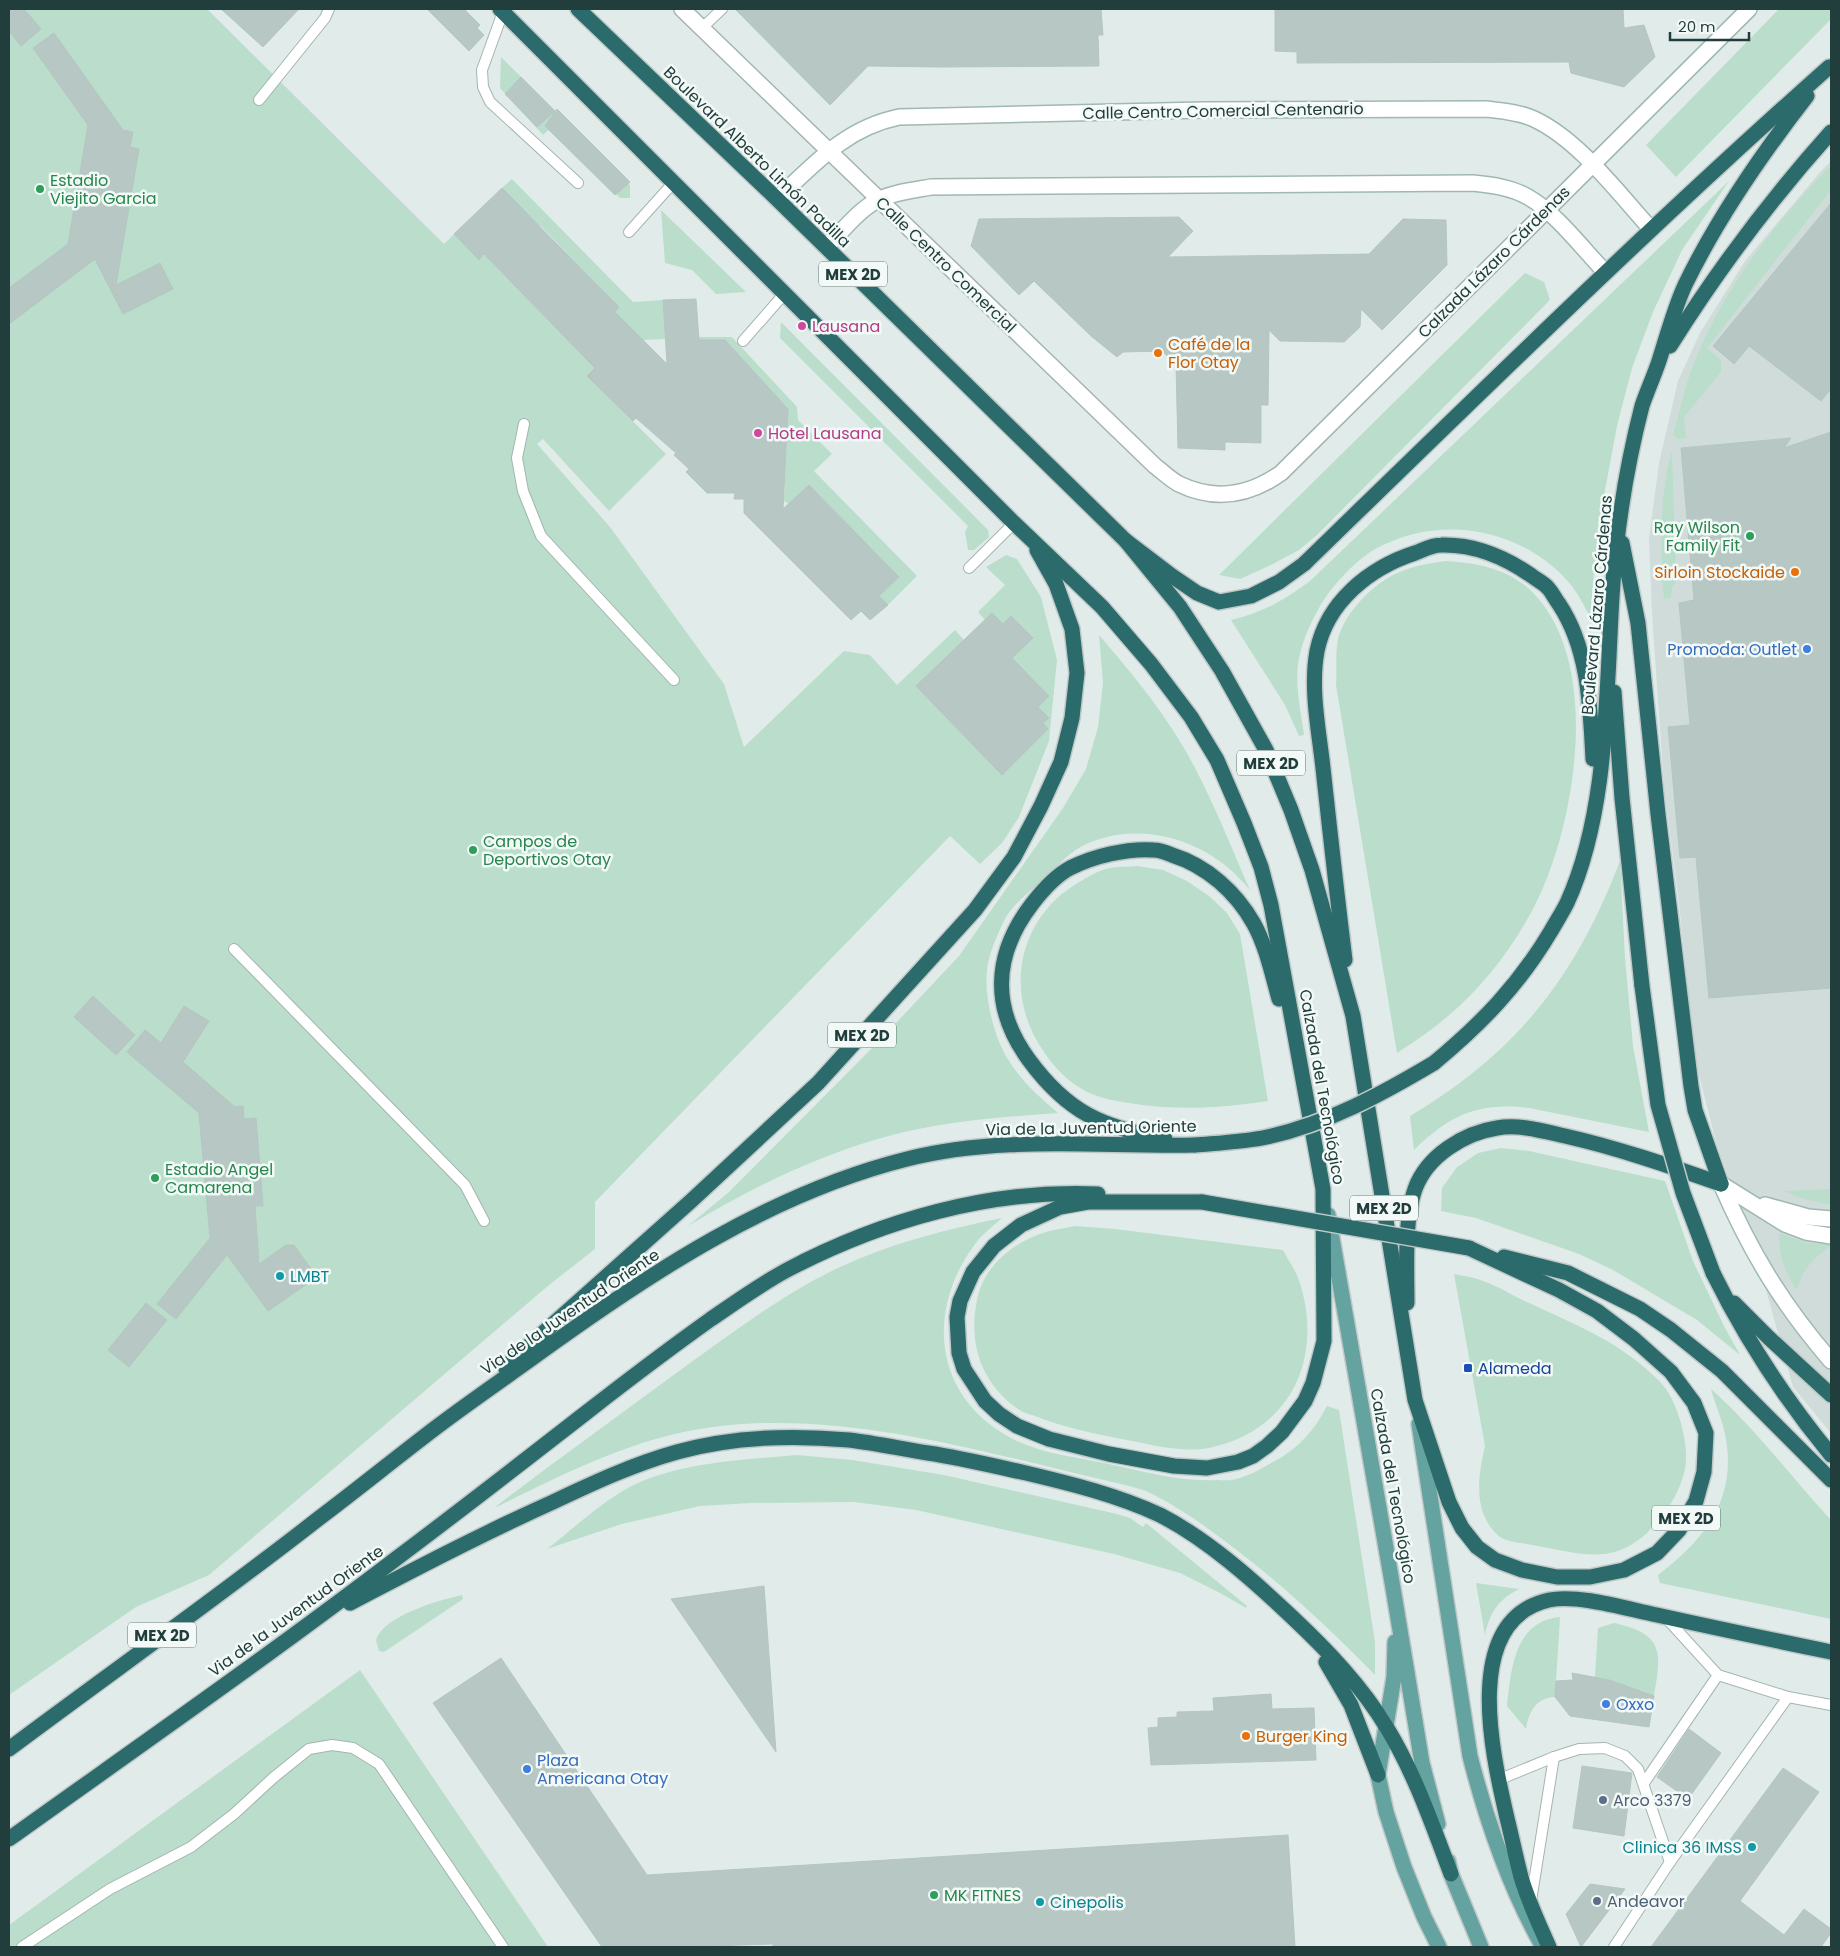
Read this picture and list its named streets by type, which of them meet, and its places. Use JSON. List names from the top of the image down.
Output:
{
  "streets": {
    "highway": [
      "Boulevard Alberto Limón Padilla",
      "MEX 2D",
      "Boulevard Lázaro Cárdenas",
      "Calzada del Tecnológico",
      "Via de la Juventud Oriente"
    ],
    "street": ["Calle Centro Comercial Centenario", "Calzada Lázaro Cárdenas", "Calle Centro Comercial"]
  },
  "crossings": [
    ["Calle Centro Comercial Centenario", "Boulevard Alberto Limón Padilla"],
    ["Calle Centro Comercial Centenario", "Calzada Lázaro Cárdenas"],
    ["Calle Centro Comercial Centenario", "Calle Centro Comercial"],
    ["Boulevard Alberto Limón Padilla", "Calzada del Tecnológico"],
    ["Calzada Lázaro Cárdenas", "Calle Centro Comercial"],
    ["MEX 2D", "Calzada del Tecnológico"],
    ["MEX 2D", "Via de la Juventud Oriente"],
    ["Boulevard Lázaro Cárdenas", "Via de la Juventud Oriente"]
  ],
  "places": {
    "other": [
      "Estadio Viejito Garcia",
      "Lausana",
      "Café de la Flor Otay",
      "Hotel Lausana",
      "Ray Wilson Family Fit",
      "Sirloin Stockaide",
      "Promoda: Outlet",
      "Campos de Deportivos Otay",
      "Estadio Angel Camarena",
      "LMBT",
      "Oxxo",
      "Burger King",
      "Plaza Americana Otay",
      "Arco 3379",
      "Clinica 36 IMSS",
      "MK FITNES",
      "Andeavor",
      "Cinepolis"
    ],
    "transit": ["Alameda"]
  },
  "scale_bar": "20 m"
}
